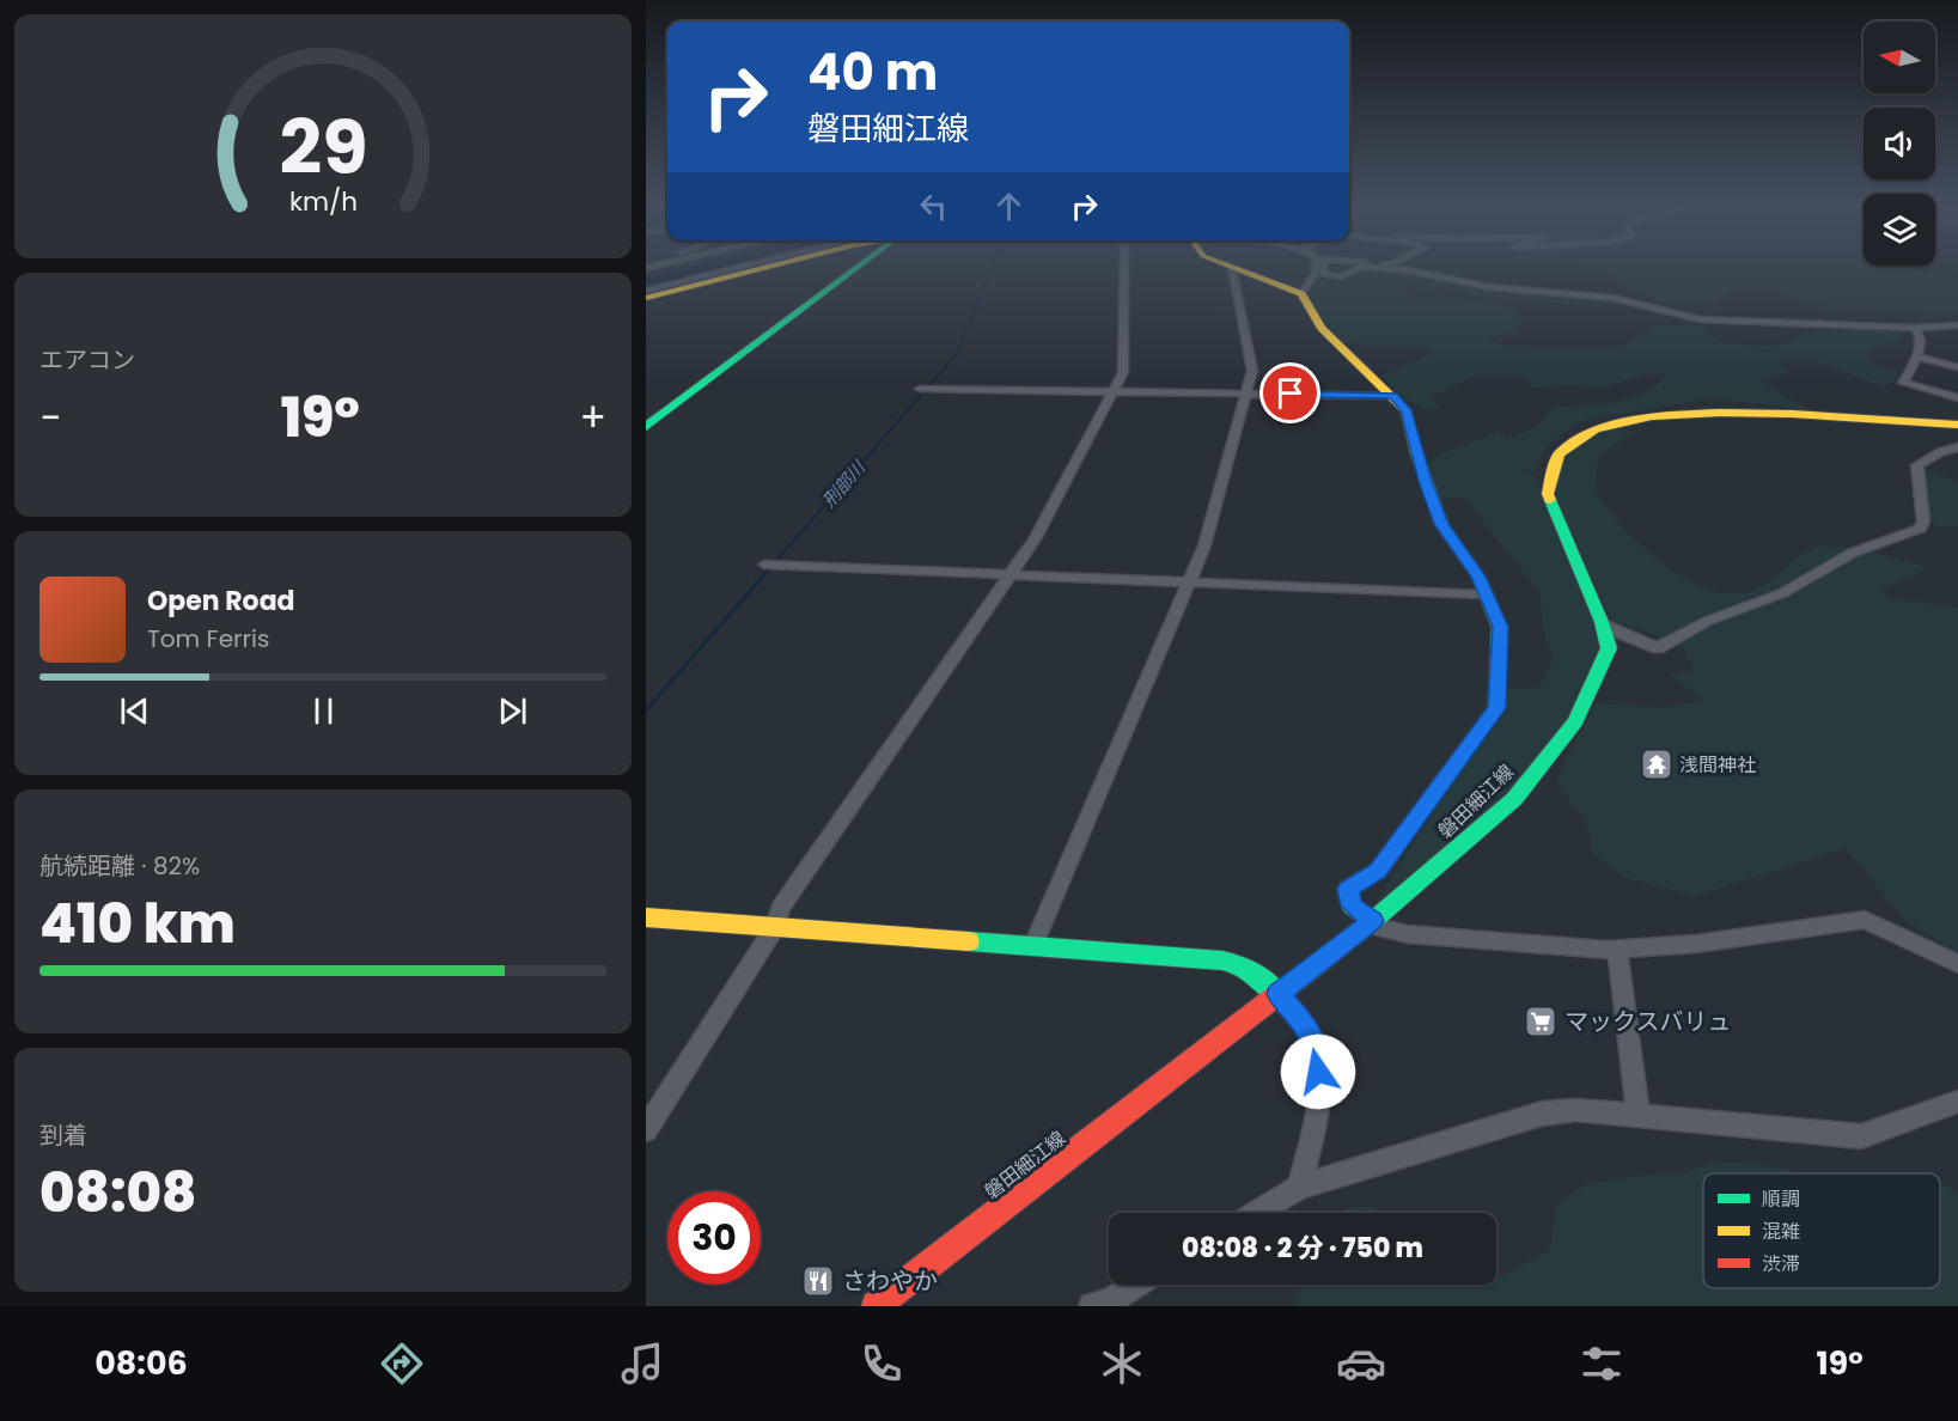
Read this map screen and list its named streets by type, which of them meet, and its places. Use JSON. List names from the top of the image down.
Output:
{
  "streets": {
    "street": ["磐田細江線"]
  },
  "water": ["刑部川"],
  "places": {
    "temple": ["浅間神社"],
    "supermarket": ["マックスバリュ"],
    "restaurant": ["さわやか"]
  },
  "legend": ["順調", "混雑", "渋滞"],
  "north": "left",
  "page": {
    "turn": ["40 m", "磐田細江線"],
    "tile": [
      "エアコン",
      ["航続距離 · 82%", "410 km"],
      ["到着", "08:08"]
    ],
    "heat": ["−", "19°", "+"],
    "song": ["Open Road", "Tom Ferris"],
    "limit": "30",
    "trip": "08:08 · 2 分 · 750 m",
    "tabs": ["08:06", "19°"],
    "gauge": ["29", "km/h"]
  }
}
